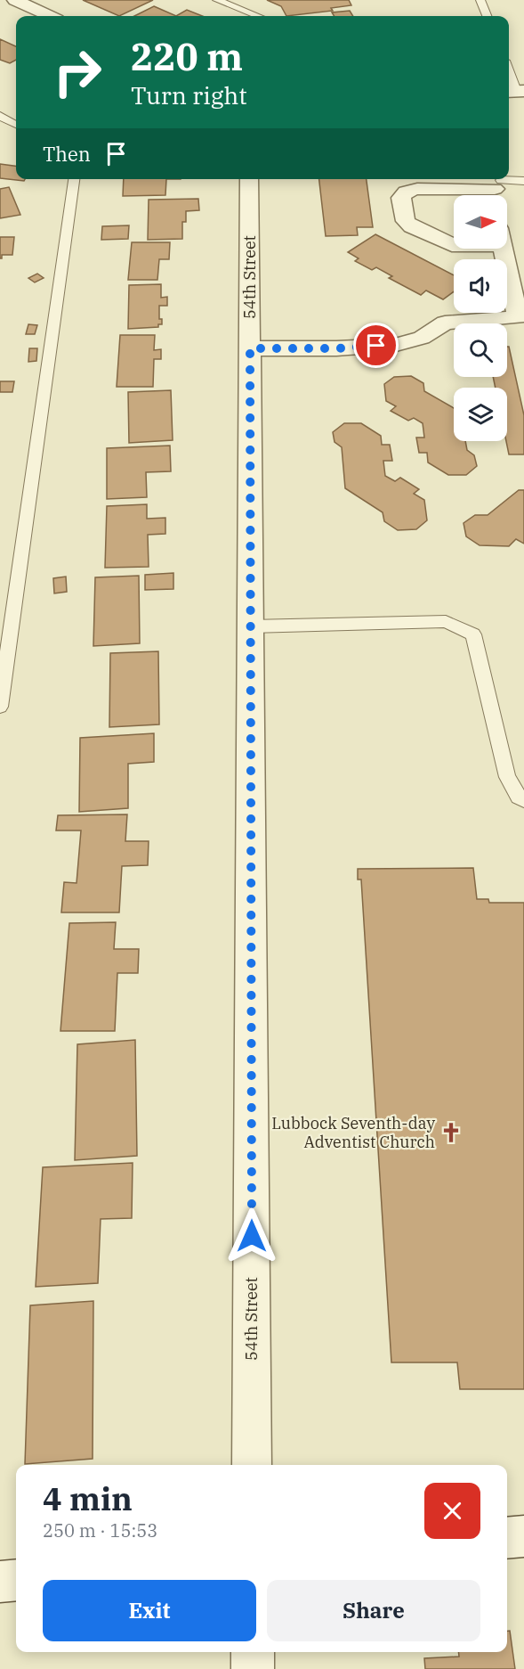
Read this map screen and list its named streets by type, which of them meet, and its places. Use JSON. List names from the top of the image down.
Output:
{
  "streets": {
    "street": ["54th Street"]
  },
  "places": {
    "church": ["Lubbock Seventh-day Adventist Church"]
  },
  "north": "right",
  "page": {
    "turn": ["220 m", "Turn right"],
    "then": "Then",
    "heading": ["4 min", "250 m · 15:53"],
    "buttons": ["Exit", "Share"]
  }
}
